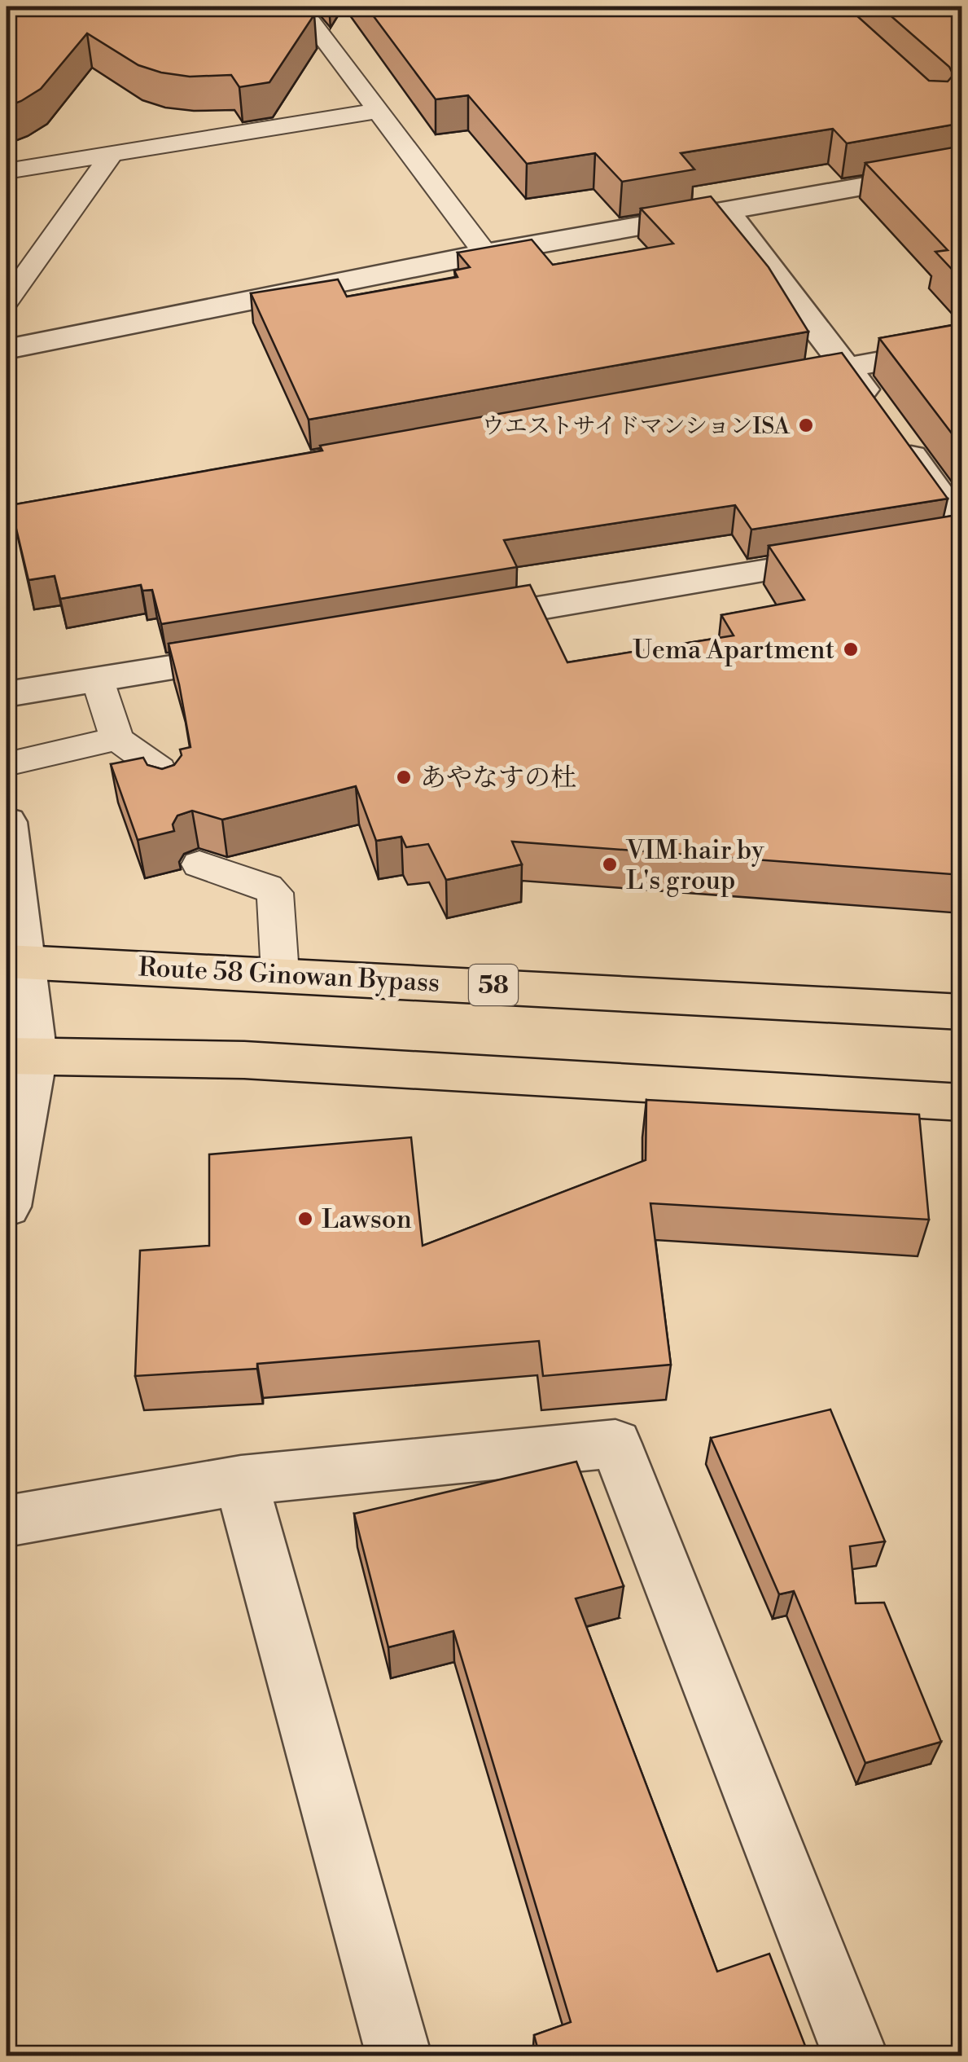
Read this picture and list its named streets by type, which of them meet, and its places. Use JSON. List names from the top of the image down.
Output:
{
  "streets": {
    "highway": ["Route 58 Ginowan Bypass", "58"]
  },
  "places": [
    "ウエストサイドマンションISA",
    "Uema Apartment",
    "あやなすの杜",
    "VIM hair by L's group",
    "Lawson"
  ]
}
